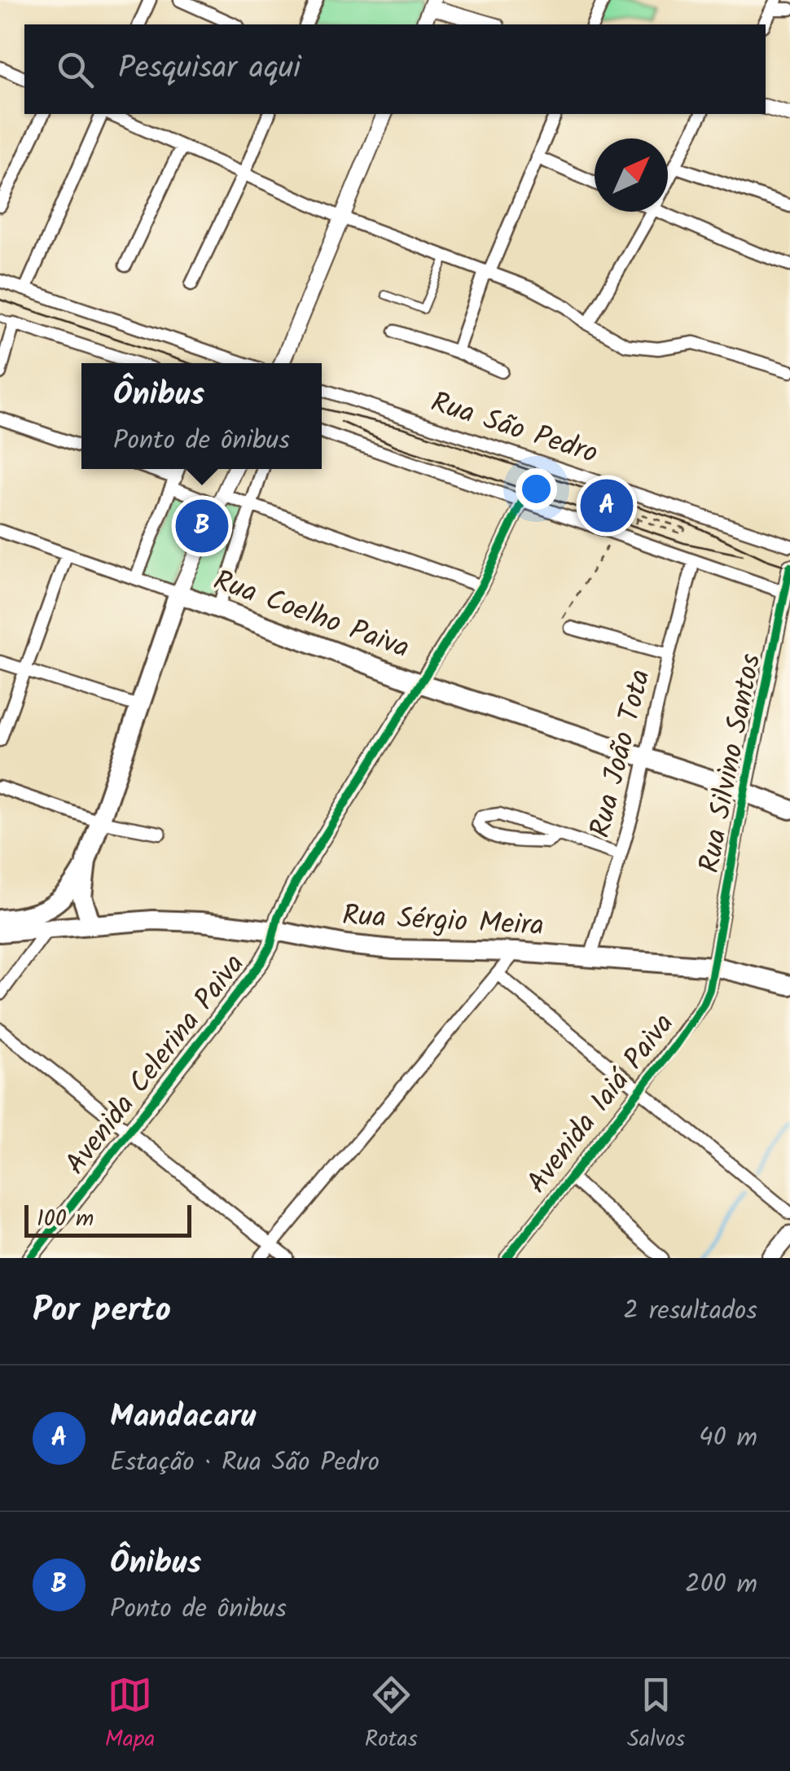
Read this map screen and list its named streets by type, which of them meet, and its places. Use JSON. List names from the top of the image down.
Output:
{
  "streets": {
    "main road": ["Rua Coelho Paiva", "Rua Sérgio Meira"],
    "street": [
      "Rua São Pedro",
      "Rua João Tota",
      "Rua Silvino Santos",
      "Avenida Celerina Paiva",
      "Avenida Iaiá Paiva"
    ]
  },
  "crossings": [
    ["Rua Coelho Paiva", "Rua João Tota"],
    ["Rua Coelho Paiva", "Rua Silvino Santos"],
    ["Rua Coelho Paiva", "Avenida Celerina Paiva"],
    ["Rua João Tota", "Rua Sérgio Meira"],
    ["Rua Silvino Santos", "Rua Sérgio Meira"],
    ["Rua Silvino Santos", "Avenida Iaiá Paiva"],
    ["Rua Sérgio Meira", "Avenida Celerina Paiva"],
    ["Rua Sérgio Meira", "Avenida Iaiá Paiva"]
  ],
  "scale_bar": "100 m",
  "north": "top right",
  "page": {
    "search": "Pesquisar aqui",
    "popup": ["Ônibus", "Ponto de ônibus"],
    "pins": ["A", "B"],
    "scale": "100 m",
    "heading": ["Por perto", "2 resultados"],
    "list": [
      {
        "mark": "A",
        "name": "Mandacaru",
        "note": "Estação · Rua São Pedro",
        "value": "40 m"
      },
      {
        "mark": "B",
        "name": "Ônibus",
        "note": "Ponto de ônibus",
        "value": "200 m"
      }
    ],
    "nav": ["Mapa", "Rotas", "Salvos"]
  }
}
